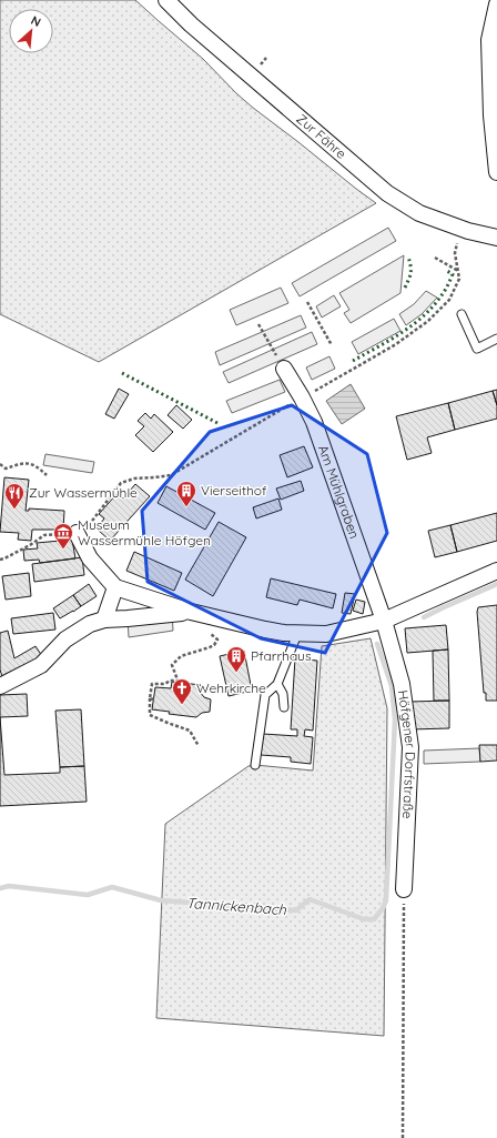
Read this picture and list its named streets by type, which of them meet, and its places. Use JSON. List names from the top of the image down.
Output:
{
  "streets": {
    "street": ["Zur Fähre", "Am Mühlgraben", "Höfgener Dorfstraße"]
  },
  "crossings": [
    ["Am Mühlgraben", "Höfgener Dorfstraße"]
  ],
  "water": ["Tannickenbach"],
  "places": {
    "building": ["Vierseithof", "Pfarrhaus"],
    "restaurant": ["Zur Wassermühle"],
    "museum": ["Museum Wassermühle Höfgen"],
    "church": ["Wehrkirche"]
  },
  "north": "top right"
}
